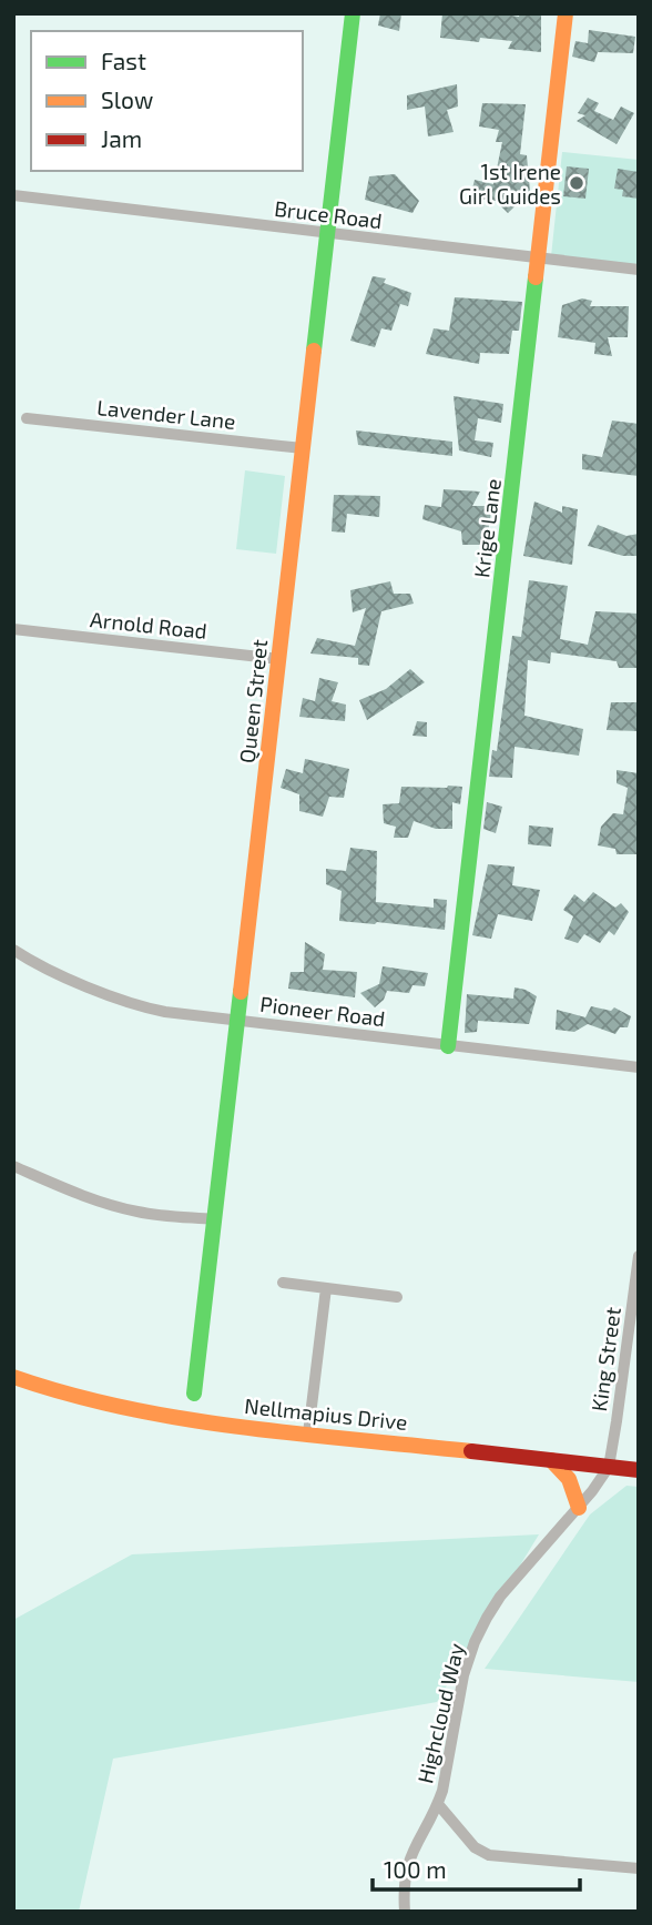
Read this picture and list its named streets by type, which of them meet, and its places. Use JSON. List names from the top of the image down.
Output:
{
  "streets": {
    "street": [
      "Bruce Road",
      "Lavender Lane",
      "Krige Lane",
      "Arnold Road",
      "Queen Street",
      "Pioneer Road",
      "King Street",
      "Nellmapius Drive",
      "Highcloud Way"
    ]
  },
  "crossings": [
    ["Bruce Road", "Krige Lane"],
    ["Bruce Road", "Queen Street"],
    ["Lavender Lane", "Queen Street"],
    ["Krige Lane", "Pioneer Road"],
    ["Arnold Road", "Queen Street"],
    ["Queen Street", "Pioneer Road"],
    ["King Street", "Nellmapius Drive"],
    ["King Street", "Highcloud Way"],
    ["Nellmapius Drive", "Highcloud Way"]
  ],
  "places": ["1st Irene Girl Guides"],
  "legend": ["Fast", "Slow", "Jam"],
  "scale_bar": "100 m"
}
